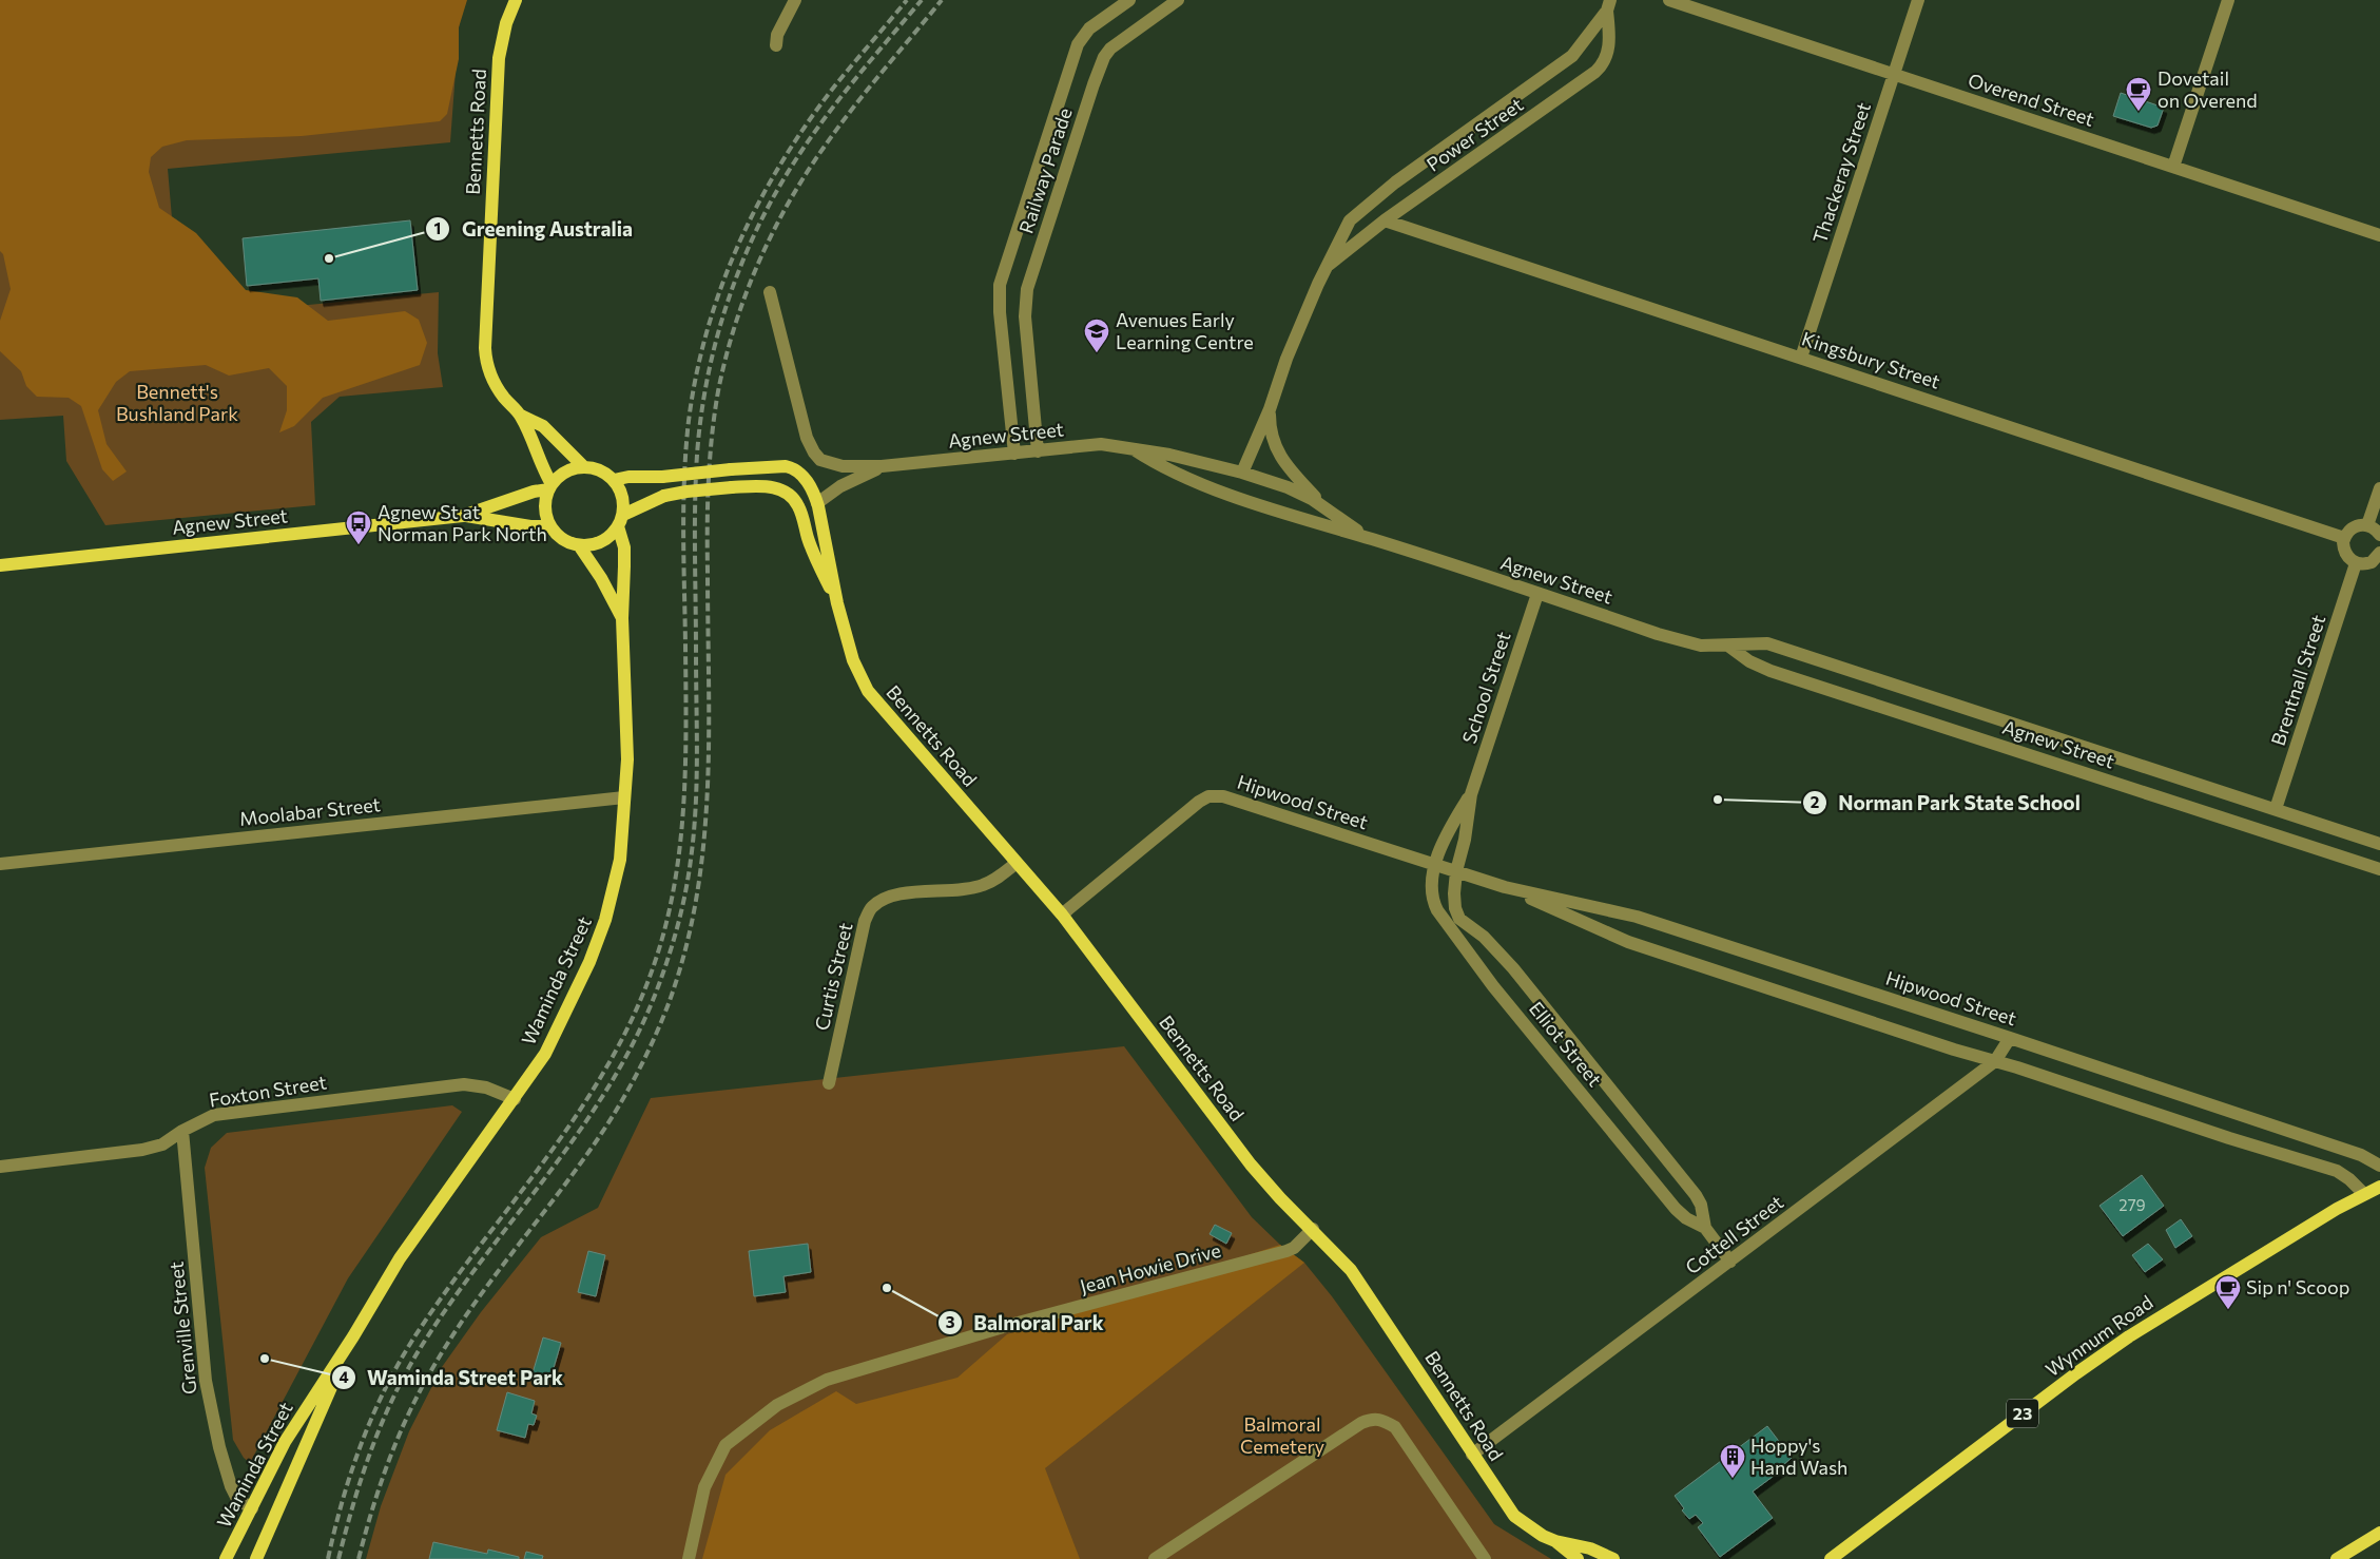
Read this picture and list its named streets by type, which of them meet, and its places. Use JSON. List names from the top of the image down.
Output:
{
  "streets": {
    "main road": [
      "Bennetts Road",
      "Agnew Street",
      "Waminda Street",
      "Wynnum Road",
      "23"
    ],
    "street": [
      "Overend Street",
      "Power Street",
      "Railway Parade",
      "Thackeray Street",
      "Kingsbury Street",
      "Brentnall Street",
      "School Street",
      "Hipwood Street",
      "Moolabar Street",
      "Curtis Street",
      "Elliot Street",
      "Foxton Street",
      "Cottell Street",
      "Jean Howie Drive",
      "Grenville Street"
    ]
  },
  "crossings": [
    ["Overend Street", "Thackeray Street"],
    ["Bennetts Road", "Agnew Street"],
    ["Bennetts Road", "Hipwood Street"],
    ["Bennetts Road", "Curtis Street"],
    ["Bennetts Road", "Waminda Street"],
    ["Bennetts Road", "Cottell Street"],
    ["Bennetts Road", "Jean Howie Drive"],
    ["Power Street", "Kingsbury Street"],
    ["Power Street", "Agnew Street"],
    ["Railway Parade", "Agnew Street"],
    ["Thackeray Street", "Kingsbury Street"],
    ["Agnew Street", "Brentnall Street"],
    ["Agnew Street", "School Street"],
    ["Agnew Street", "Waminda Street"],
    ["School Street", "Hipwood Street"],
    ["School Street", "Elliot Street"],
    ["Hipwood Street", "Elliot Street"],
    ["Hipwood Street", "Cottell Street"],
    ["Hipwood Street", "Wynnum Road"],
    ["Moolabar Street", "Waminda Street"],
    ["Waminda Street", "Foxton Street"],
    ["Waminda Street", "Grenville Street"],
    ["Elliot Street", "Cottell Street"],
    ["Foxton Street", "Grenville Street"]
  ],
  "parks": ["Bennett's Bushland Park", "Balmoral Cemetery"],
  "places": {
    "cafe": ["Dovetail on Overend", "Sip n' Scoop"],
    "other": [
      "Greening Australia",
      "Norman Park State School",
      "Balmoral Park",
      "Waminda Street Park"
    ],
    "school or university": ["Avenues Early Learning Centre"],
    "bus stop": ["Agnew St at Norman Park North"],
    "building": ["Hoppy's Hand Wash"]
  },
  "house_numbers": ["279"]
}
